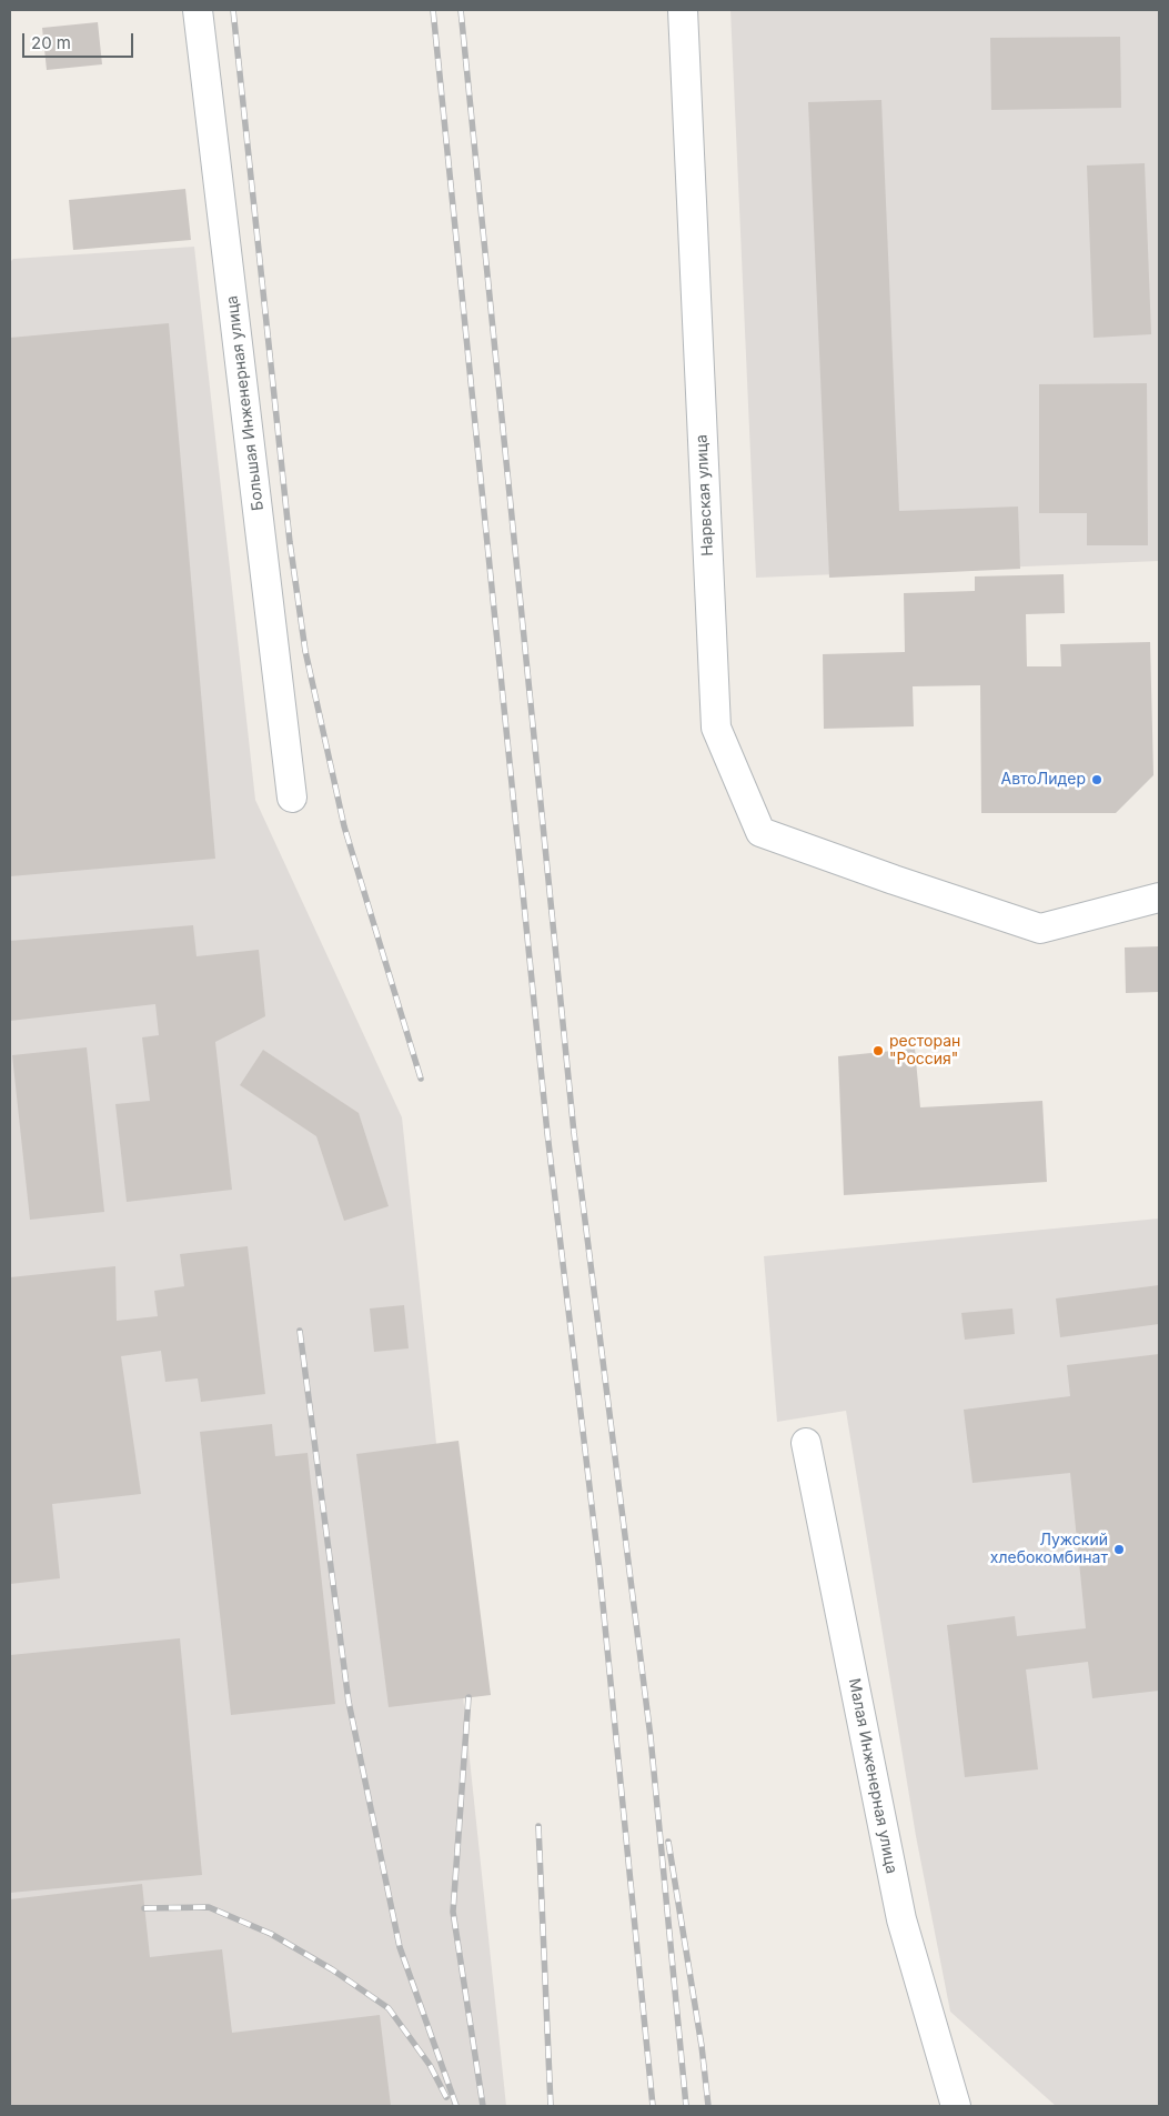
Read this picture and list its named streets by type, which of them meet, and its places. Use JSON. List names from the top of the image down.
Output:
{
  "streets": {
    "street": ["Большая Инженерная улица", "Нарвская улица", "Малая Инженерная улица"]
  },
  "places": ["АвтоЛидер", "ресторан \"Россия\"", "Лужский хлебокомбинат"],
  "scale_bar": "20 m"
}
